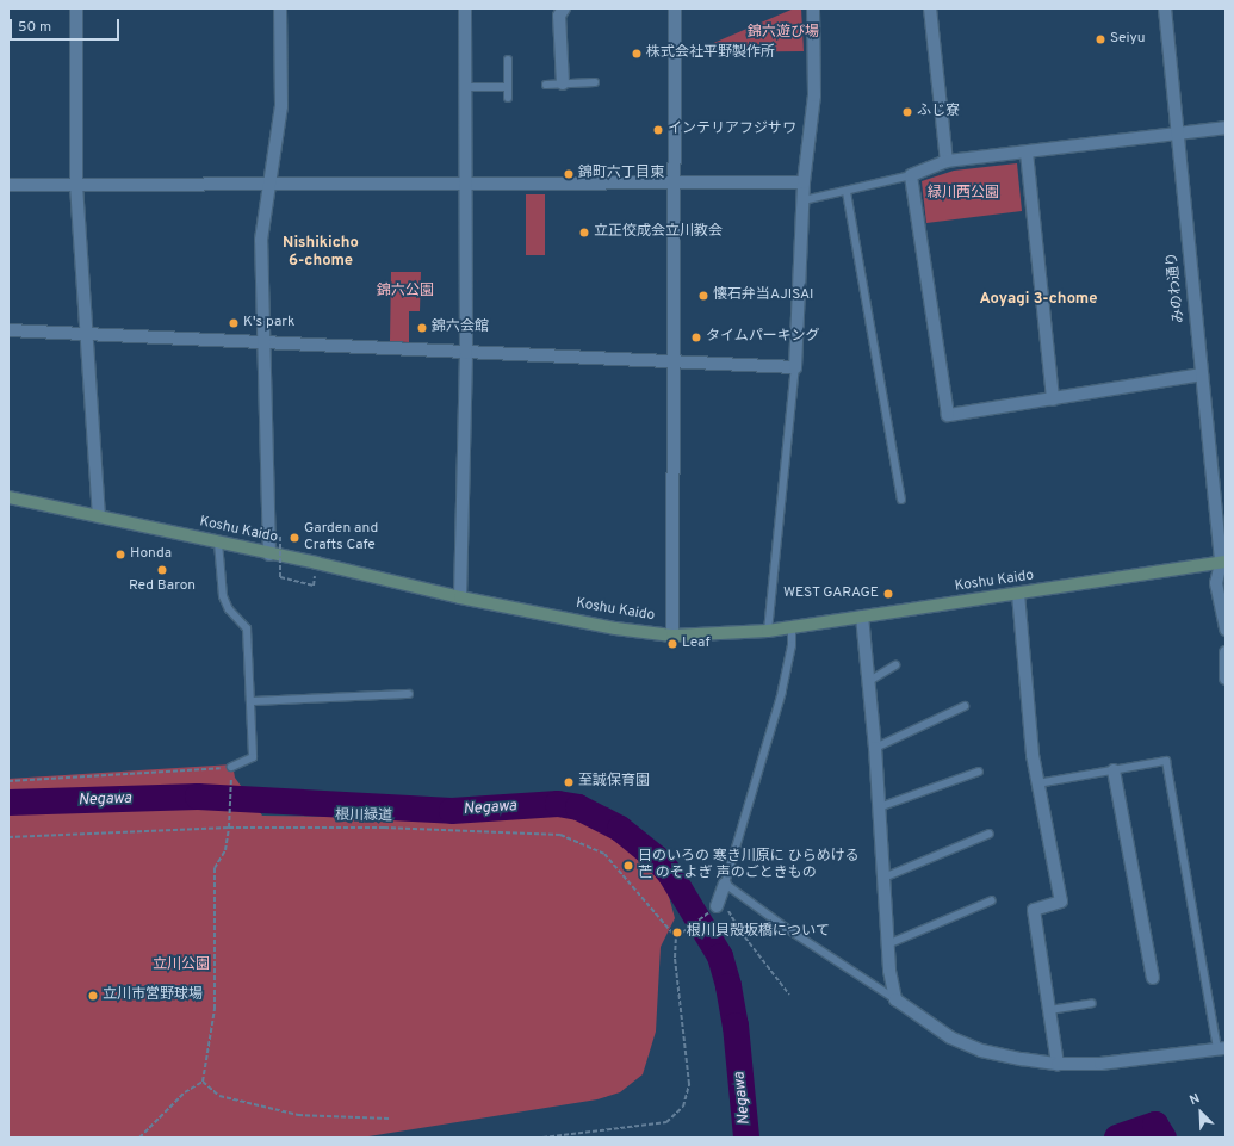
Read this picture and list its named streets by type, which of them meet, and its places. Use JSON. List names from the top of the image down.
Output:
{
  "streets": {
    "main road": ["Koshu Kaido"],
    "street": ["みのわ通り"],
    "path": ["根川緑道"]
  },
  "crossings": [
    ["みのわ通り", "Koshu Kaido"]
  ],
  "districts": ["Nishikicho 6-chome", "Aoyagi 3-chome"],
  "water": ["Negawa"],
  "parks": [
    "錦六遊び場",
    "緑川西公園",
    "錦六公園",
    "立川公園"
  ],
  "places": [
    "Seiyu",
    "株式会社平野製作所",
    "ふじ寮",
    "インテリアフジサワ",
    "錦町六丁目東",
    "立正佼成会立川教会",
    "懐石弁当AJISAI",
    "K's park",
    "錦六会館",
    "タイムパーキング",
    "Garden and Crafts Cafe",
    "Honda",
    "Red Baron",
    "WEST GARAGE",
    "Leaf",
    "至誠保育園",
    "日のいろの 寒き川原に ひらめける 芒 のそよぎ 声のごときもの",
    "根川貝殻坂橋について",
    "立川市営野球場"
  ],
  "scale_bar": "50 m",
  "north": "top left"
}
